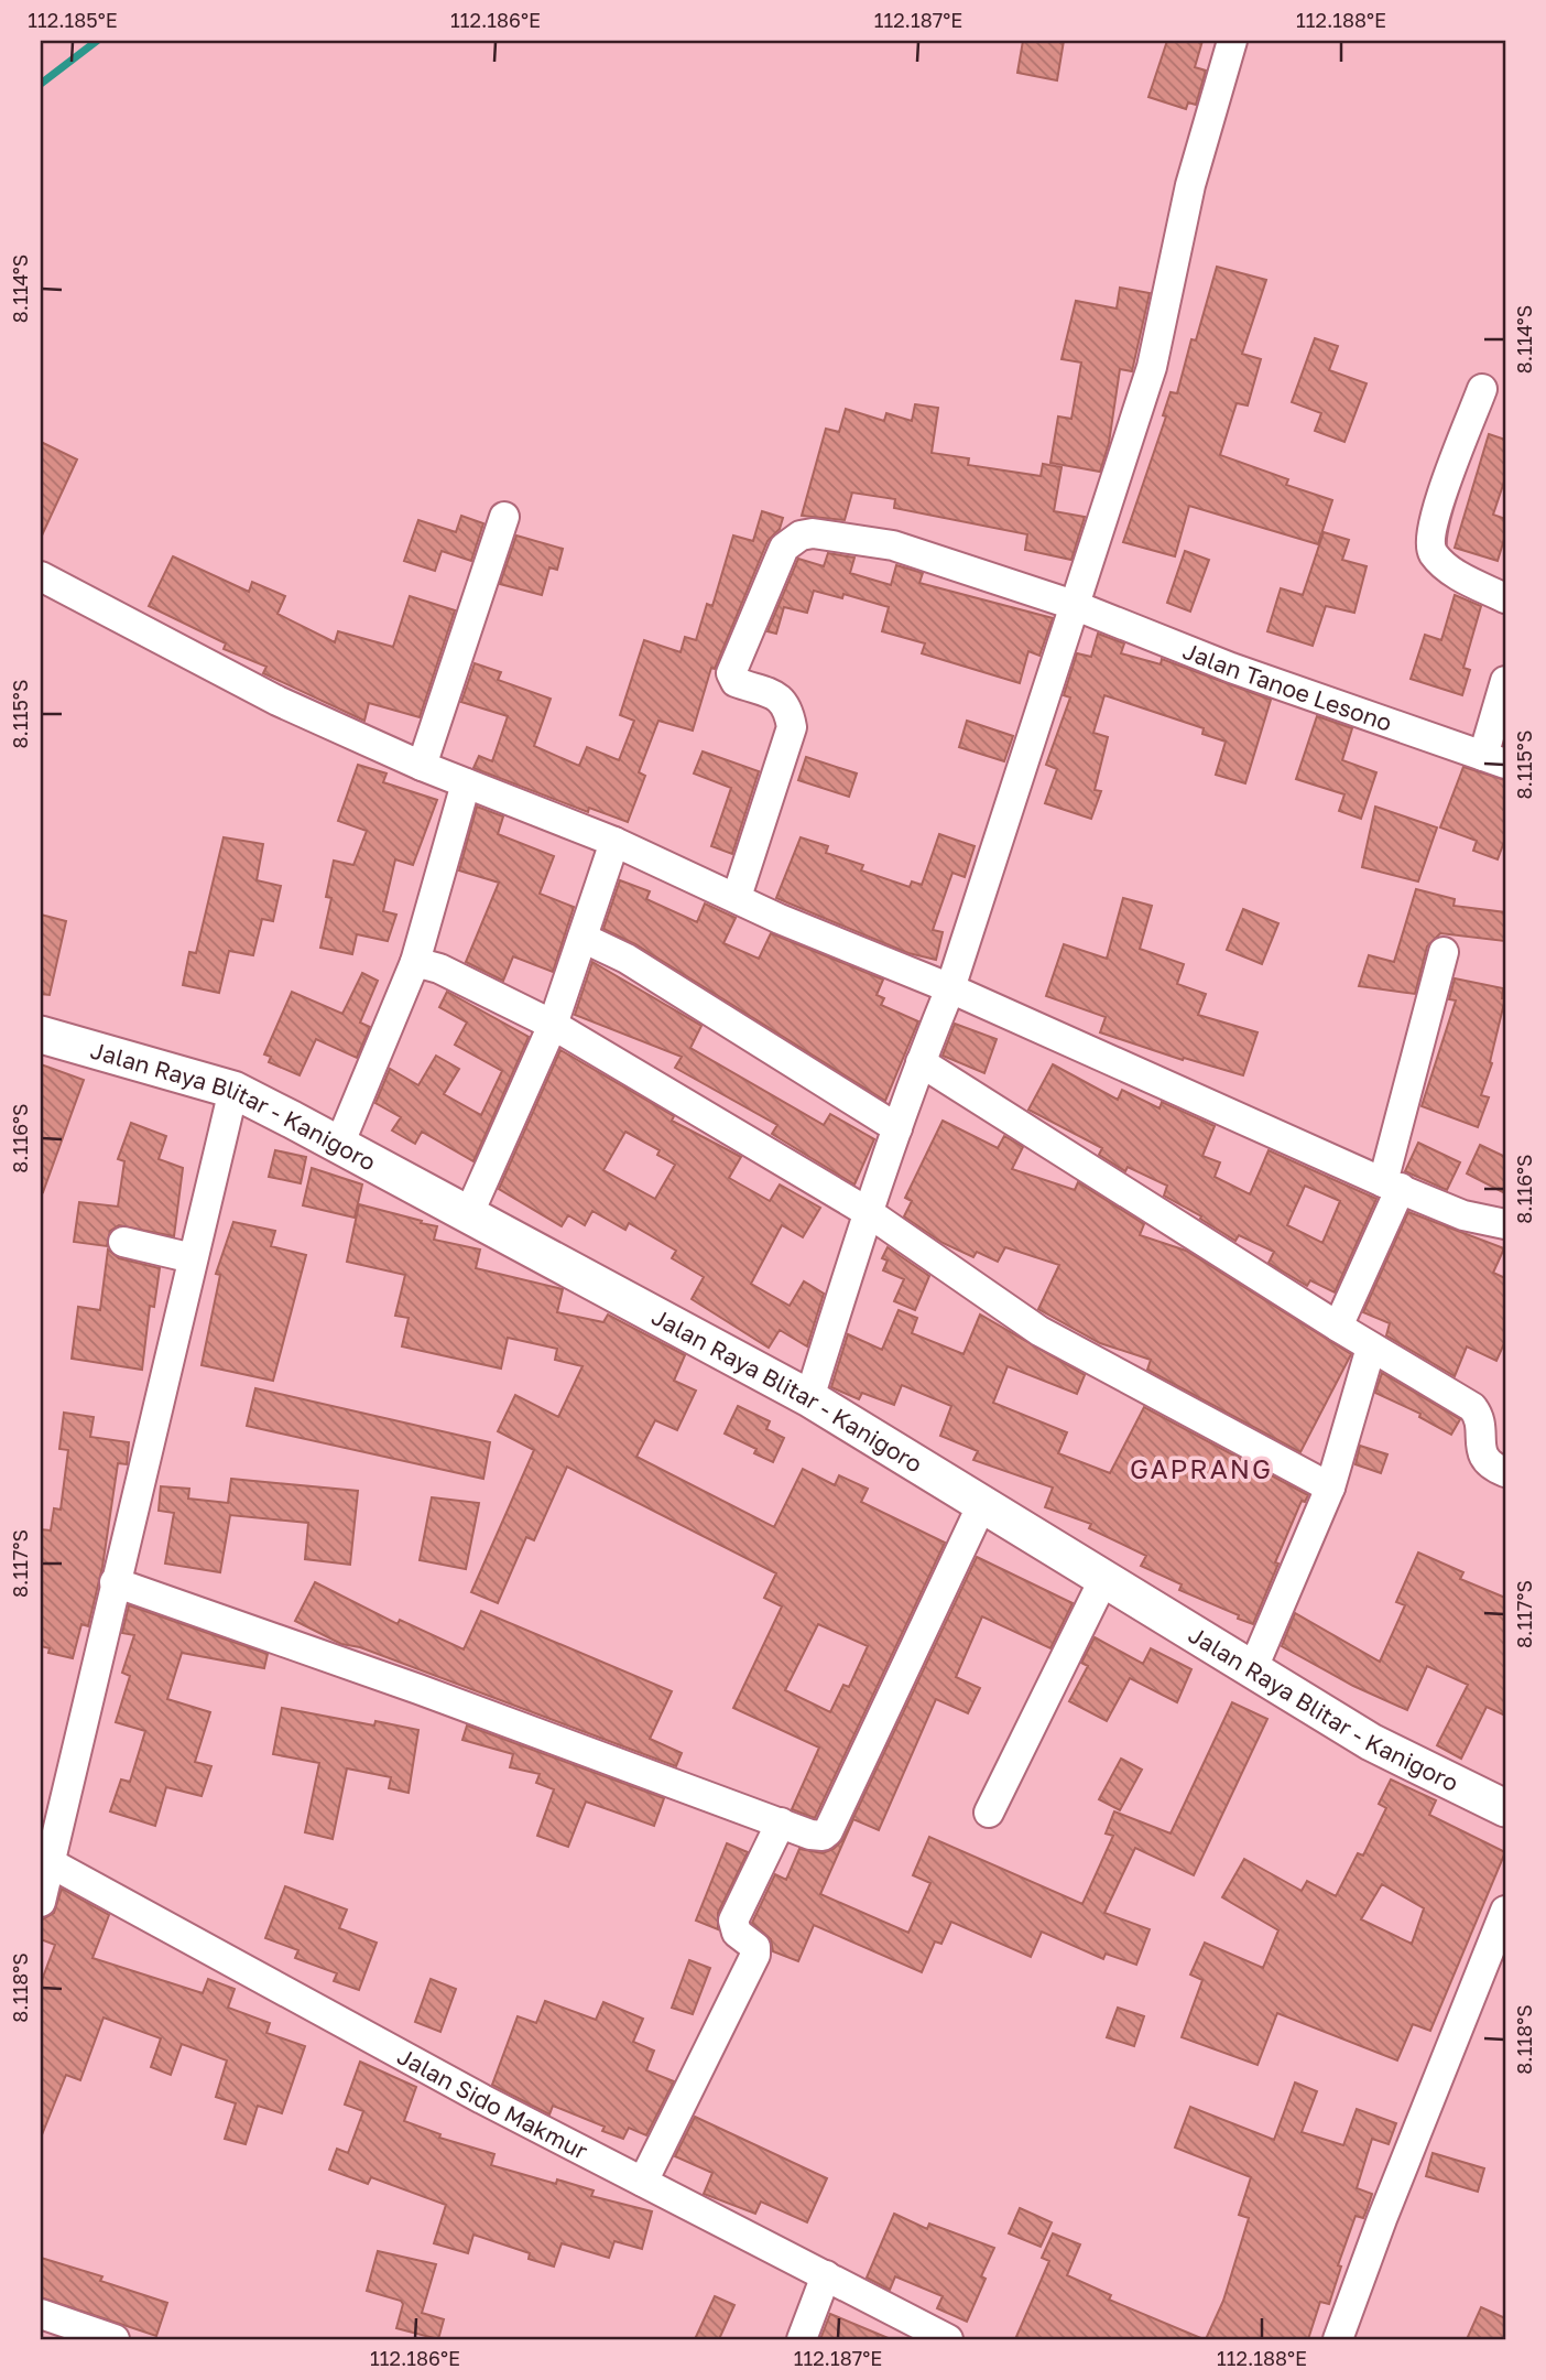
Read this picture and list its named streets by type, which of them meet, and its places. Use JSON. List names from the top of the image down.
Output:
{
  "streets": {
    "main road": ["Jalan Raya Blitar - Kanigoro"],
    "street": ["Jalan Tanoe Lesono", "Jalan Sido Makmur"]
  },
  "districts": ["GAPRANG"],
  "coordinates": [
    "112.185°E",
    "112.186°E",
    "112.187°E",
    "112.188°E",
    "8.114°S",
    "8.115°S",
    "8.116°S",
    "8.117°S",
    "8.118°S"
  ]
}
